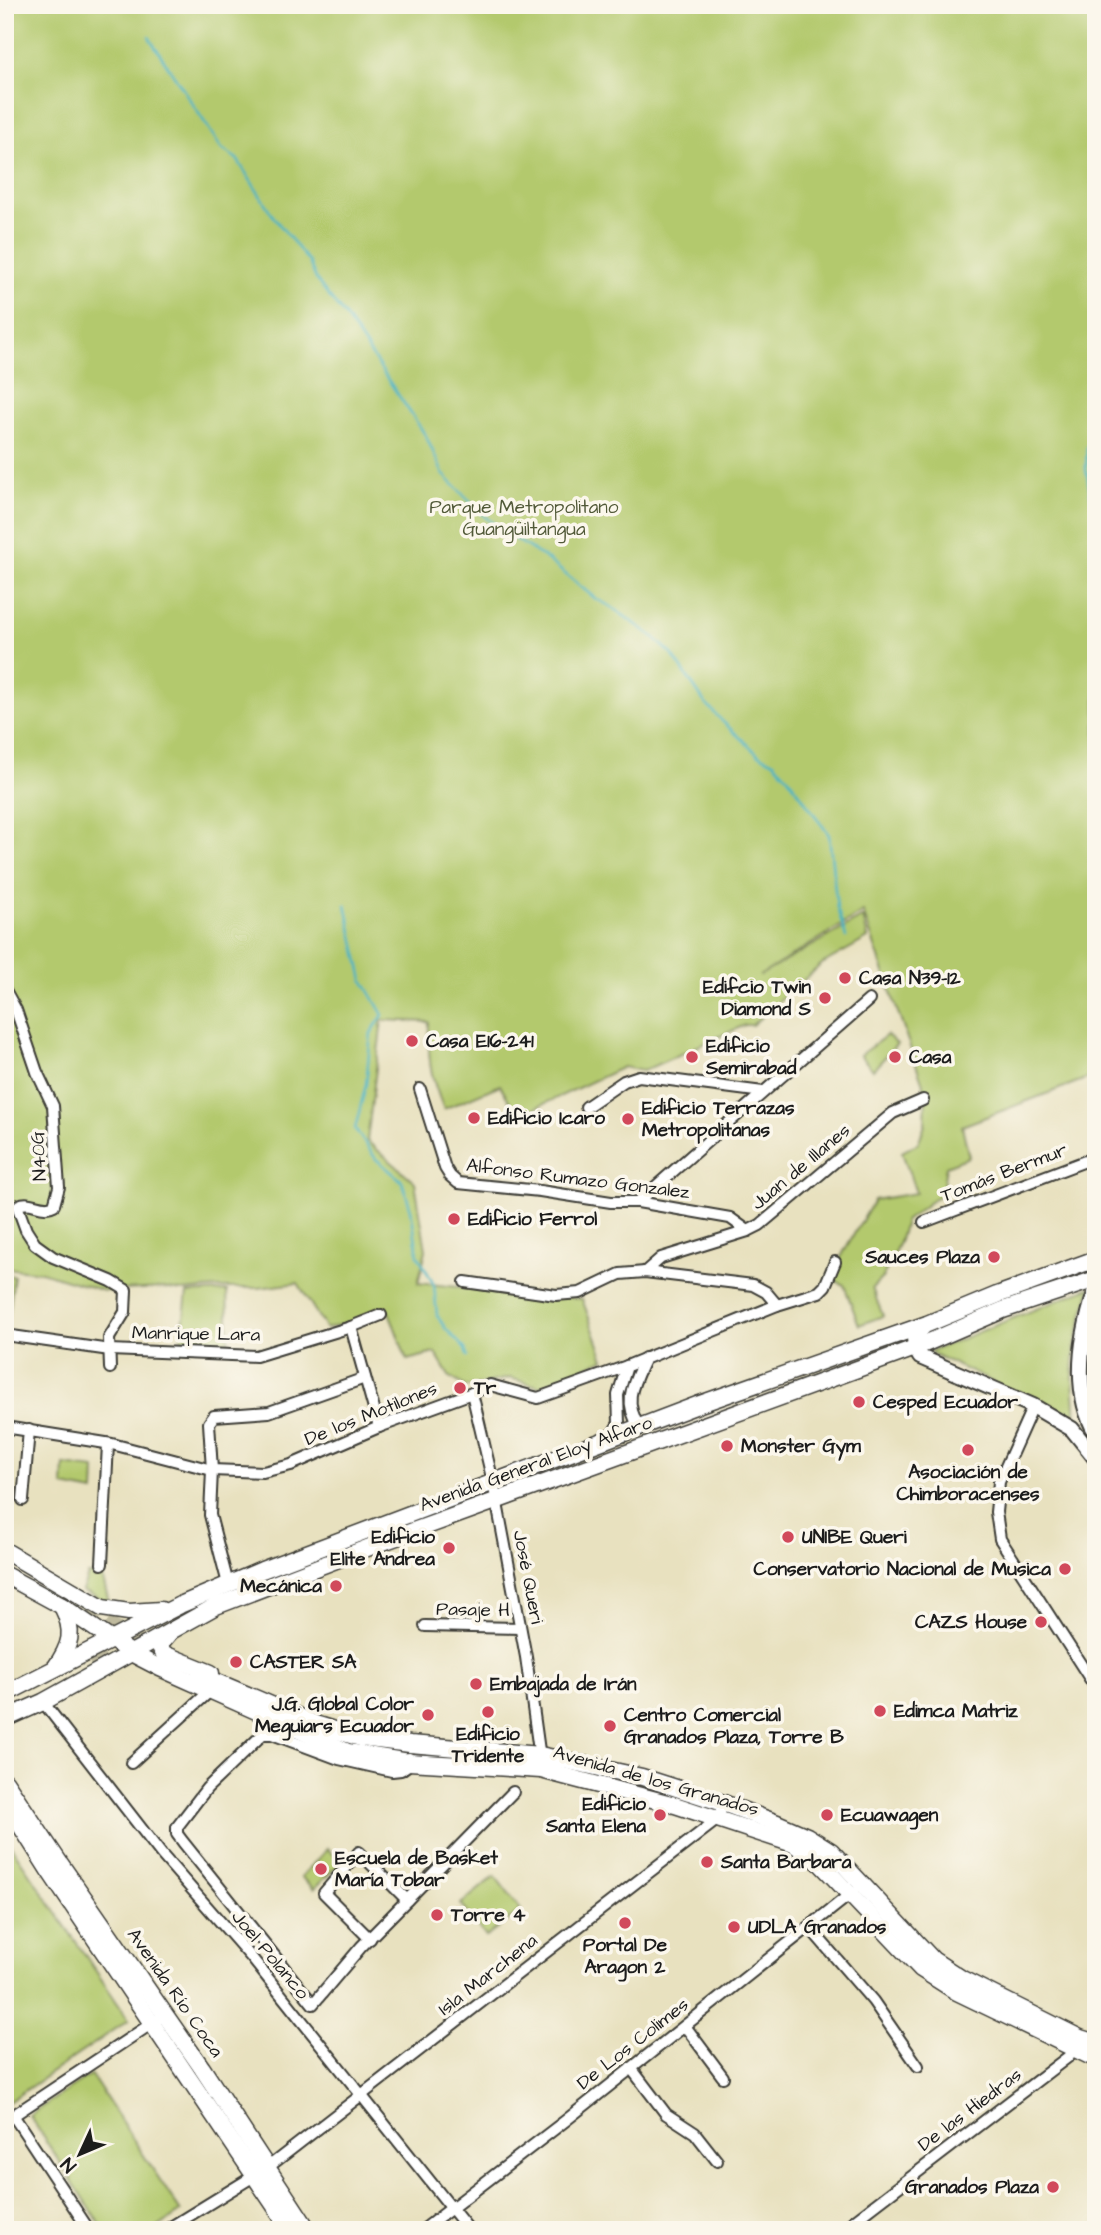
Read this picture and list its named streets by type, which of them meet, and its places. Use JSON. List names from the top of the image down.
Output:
{
  "streets": {
    "main road": ["Avenida General Eloy Alfaro", "Avenida de los Granados", "Avenida Río Coca"],
    "street": [
      "N40G",
      "Juan de Illanes",
      "Tomás Bermur",
      "Alfonso Rumazo Gonzalez",
      "Manrique Lara",
      "De los Motilones",
      "José Queri",
      "Pasaje H",
      "Joel Polanco",
      "Isla Marchena",
      "De Los Colimes",
      "De las Hiedras"
    ]
  },
  "crossings": [
    ["N40G", "Manrique Lara"],
    ["Juan de Illanes", "Alfonso Rumazo Gonzalez"],
    ["De los Motilones", "José Queri"],
    ["Avenida General Eloy Alfaro", "José Queri"],
    ["Avenida General Eloy Alfaro", "Avenida de los Granados"],
    ["Avenida General Eloy Alfaro", "Joel Polanco"],
    ["José Queri", "Pasaje H"],
    ["José Queri", "Avenida de los Granados"],
    ["Avenida de los Granados", "Isla Marchena"],
    ["Avenida de los Granados", "De Los Colimes"],
    ["Avenida de los Granados", "De las Hiedras"],
    ["Joel Polanco", "Isla Marchena"],
    ["Joel Polanco", "De Los Colimes"],
    ["Isla Marchena", "Avenida Río Coca"]
  ],
  "parks": ["Parque Metropolitano Guangüiltangua"],
  "places": [
    "Casa N39-12",
    "Edifcio Twin Diamond S",
    "Casa E16-241",
    "Edificio Semirabad",
    "Casa",
    "Edificio Icaro",
    "Edificio Terrazas Metropolitanas",
    "Edificio Ferrol",
    "Sauces Plaza",
    "Tr",
    "Cesped Ecuador",
    "Monster Gym",
    "Asociación de Chimboracenses",
    "UNIBE Queri",
    "Edificio Elite Andrea",
    "Conservatorio Nacional de Musica",
    "Mecánica",
    "CAZS House",
    "CASTER SA",
    "Embajada de Irán",
    "Edimca Matriz",
    "Edificio Tridente",
    "J.G. Global Color Meguiars Ecuador",
    "Centro Comercial Granados Plaza, Torre B",
    "Edificio Santa Elena",
    "Ecuawagen",
    "Santa Barbara",
    "Escuela de Basket María Tobar",
    "Torre 4",
    "Portal De Aragon 2",
    "UDLA Granados",
    "Granados Plaza"
  ],
  "north": "bottom left"
}
